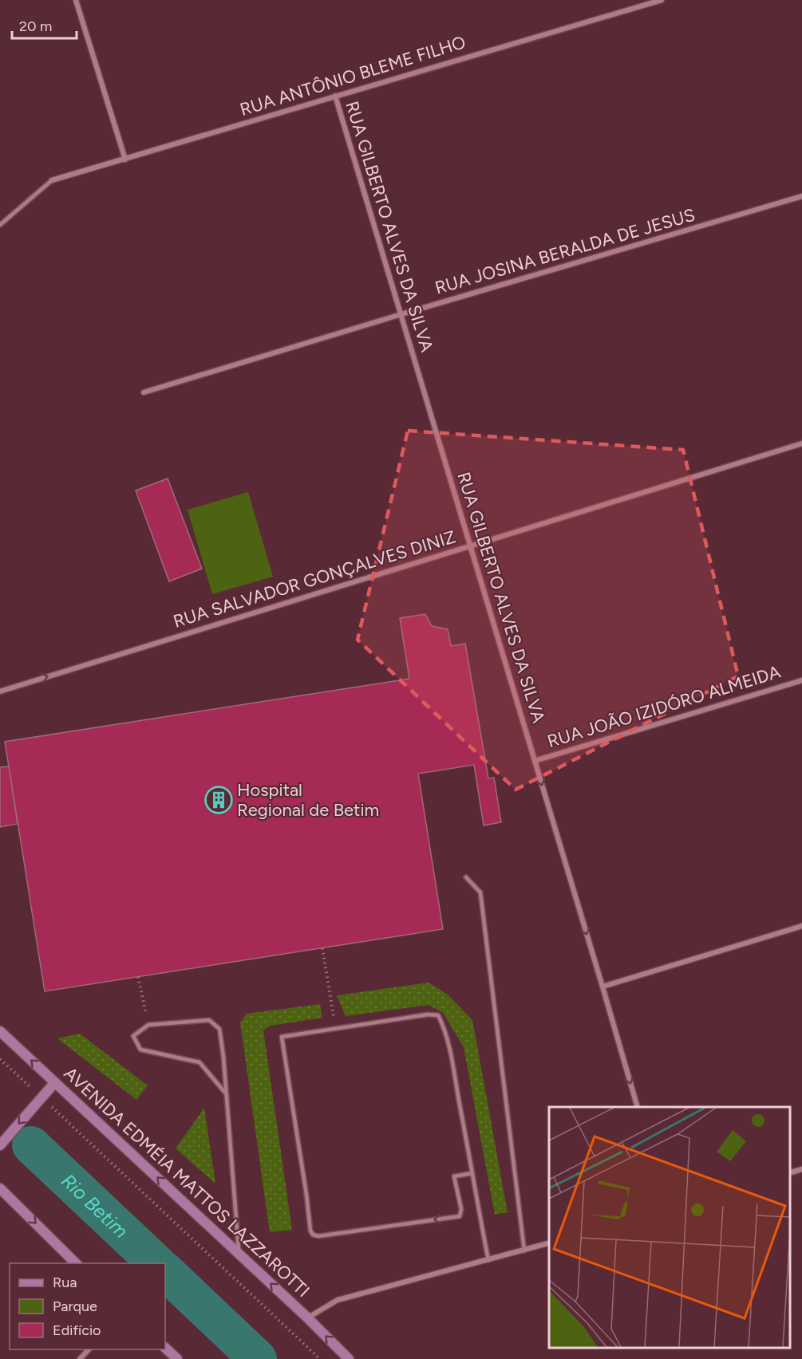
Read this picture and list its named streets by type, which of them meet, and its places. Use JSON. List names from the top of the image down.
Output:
{
  "streets": {
    "main road": ["AVENIDA EDMÉIA MATTOS LAZZAROTTI"],
    "street": [
      "RUA ANTÔNIO BLEME FILHO",
      "RUA GILBERTO ALVES DA SILVA",
      "RUA JOSINA BERALDA DE JESUS",
      "RUA SALVADOR GONÇALVES DINIZ",
      "RUA JOÃO IZIDÓRO ALMEIDA"
    ]
  },
  "crossings": [
    ["RUA ANTÔNIO BLEME FILHO", "RUA GILBERTO ALVES DA SILVA"],
    ["RUA GILBERTO ALVES DA SILVA", "RUA JOSINA BERALDA DE JESUS"],
    ["RUA GILBERTO ALVES DA SILVA", "RUA SALVADOR GONÇALVES DINIZ"],
    ["RUA GILBERTO ALVES DA SILVA", "RUA JOÃO IZIDÓRO ALMEIDA"]
  ],
  "one_way": ["RUA SALVADOR GONÇALVES DINIZ", "AVENIDA EDMÉIA MATTOS LAZZAROTTI"],
  "water": ["Rio Betim"],
  "places": {
    "building": ["Hospital Regional de Betim"]
  },
  "legend": ["Rua", "Parque", "Edifício"],
  "scale_bar": "20 m"
}
